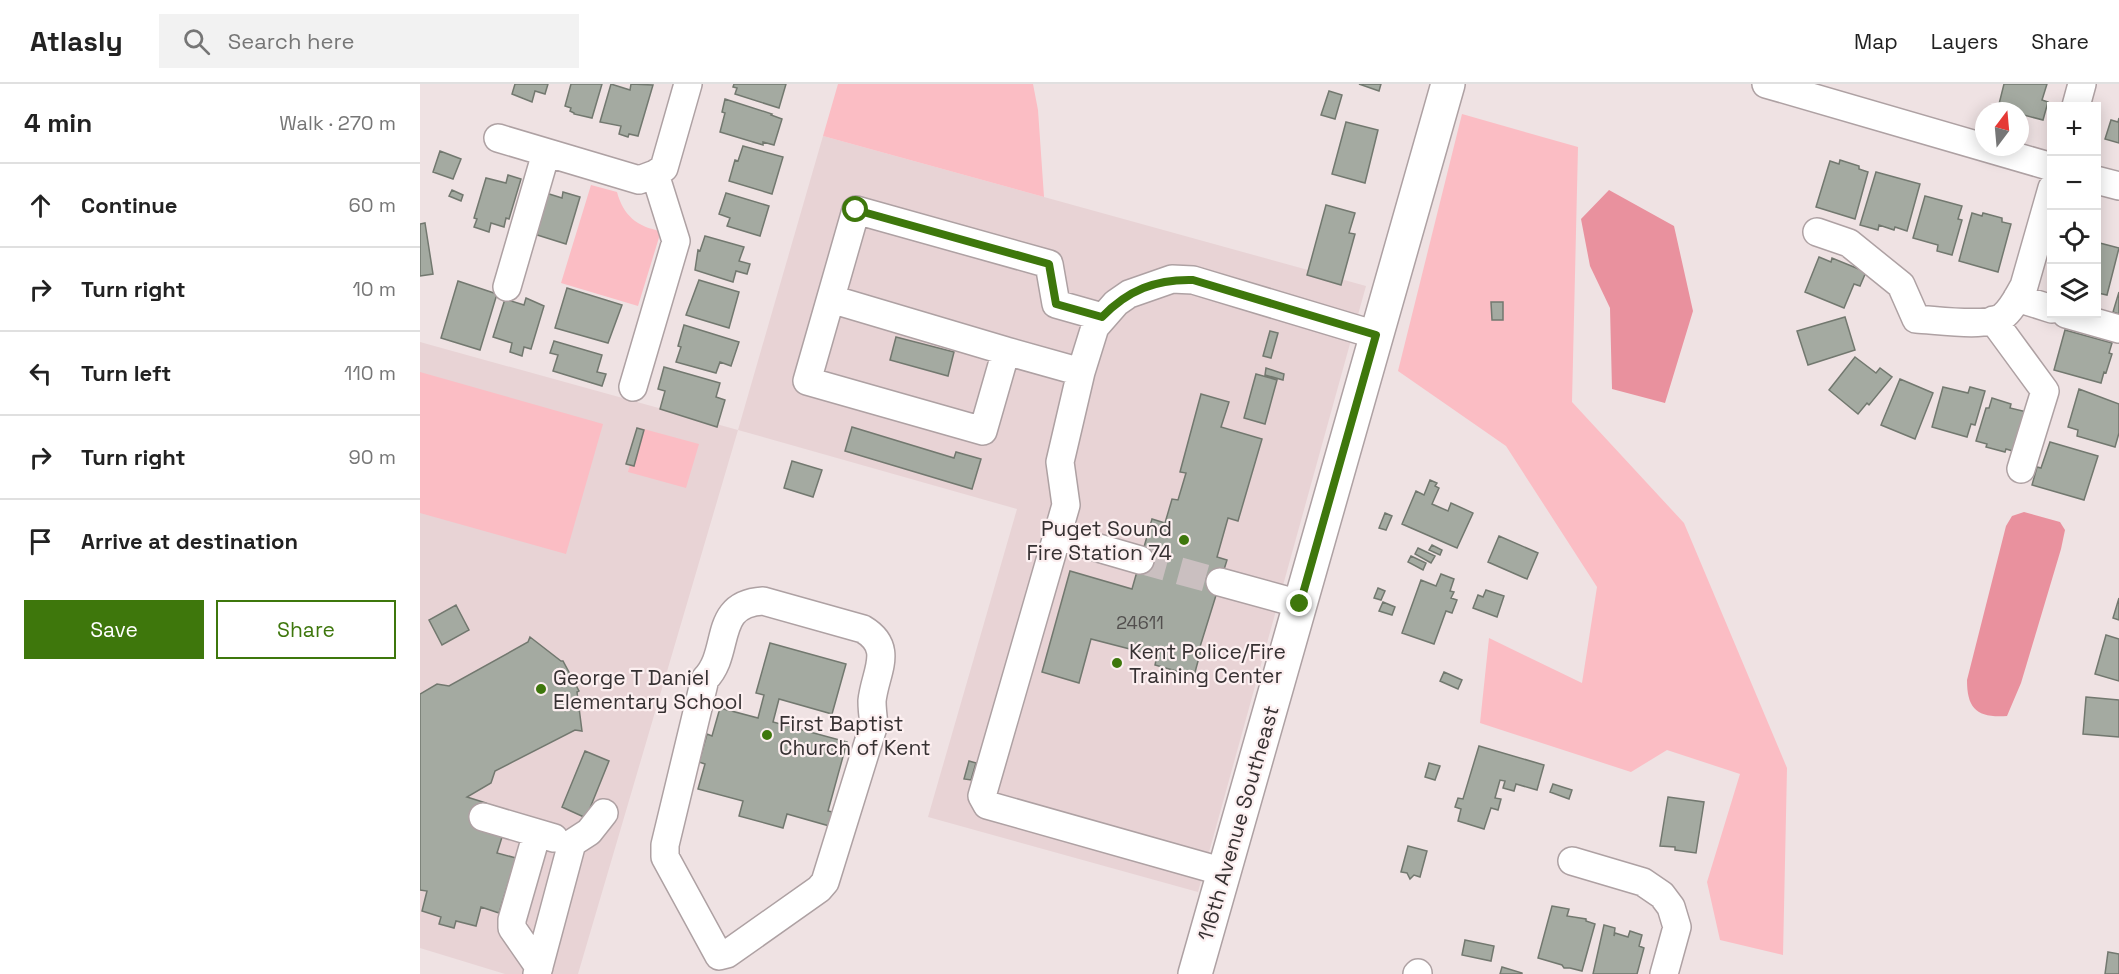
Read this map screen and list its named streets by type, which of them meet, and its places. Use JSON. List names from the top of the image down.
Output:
{
  "streets": {
    "main road": ["116th Avenue Southeast"]
  },
  "places": [
    "Puget Sound Fire Station 74",
    "Kent Police/Fire Training Center",
    "George T Daniel Elementary School",
    "First Baptist Church of Kent"
  ],
  "house_numbers": ["24611"],
  "north": "top",
  "page": {
    "header": "Atlasly",
    "search": "Search here",
    "nav": ["Map", "Layers", "Share"],
    "heading": ["4 min", "Walk · 270 m"],
    "map_buttons": ["+", "−"],
    "list": [
      ["Continue", "60 m"],
      ["Turn right", "10 m"],
      ["Turn left", "110 m"],
      ["Turn right", "90 m"],
      "Arrive at destination"
    ],
    "buttons": ["Save", "Share"]
  }
}
